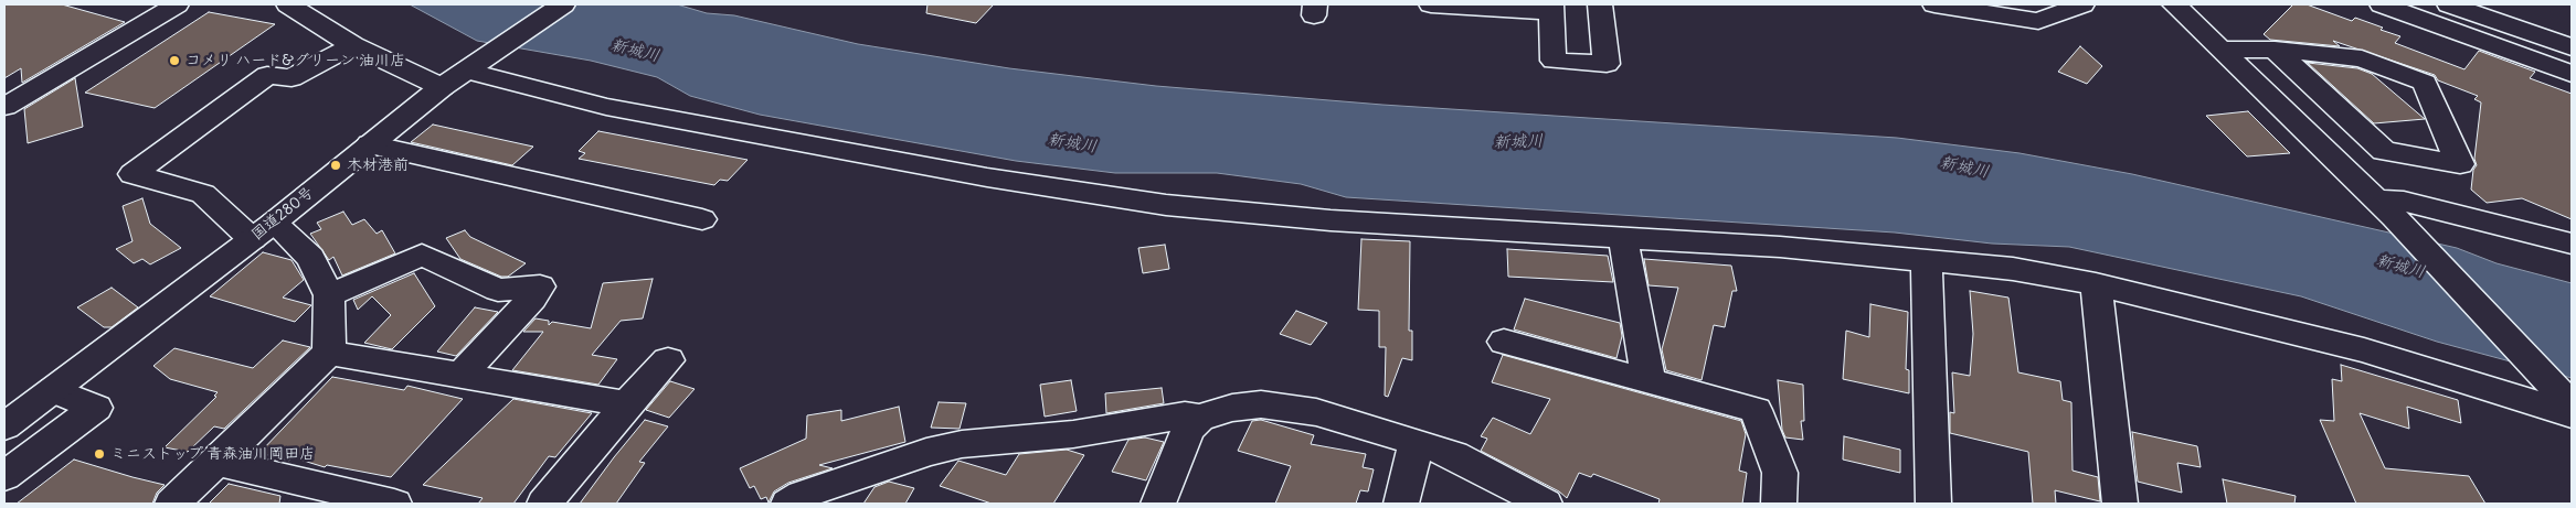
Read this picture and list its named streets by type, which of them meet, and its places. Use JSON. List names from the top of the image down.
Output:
{
  "streets": {
    "main road": ["国道280号"]
  },
  "water": ["新城川"],
  "places": ["コメリ ハード&グリーン 油川店", "木材港前", "ミニストップ 青森油川岡田店"]
}
